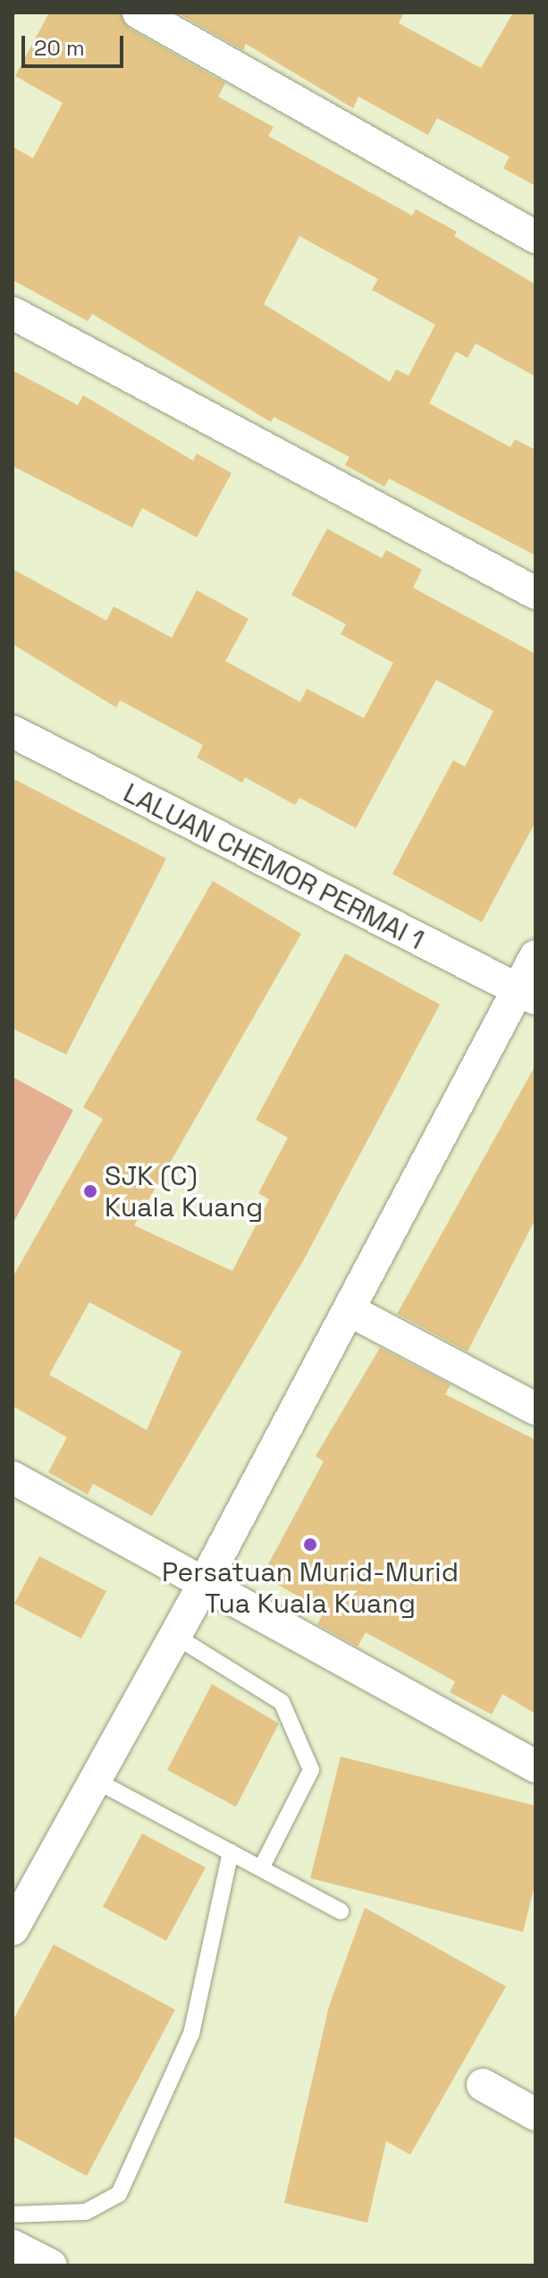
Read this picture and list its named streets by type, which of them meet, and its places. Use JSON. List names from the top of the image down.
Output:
{
  "streets": {
    "street": ["LALUAN CHEMOR PERMAI 1"]
  },
  "places": ["SJK (C) Kuala Kuang", "Persatuan Murid-Murid Tua Kuala Kuang"],
  "scale_bar": "20 m"
}
